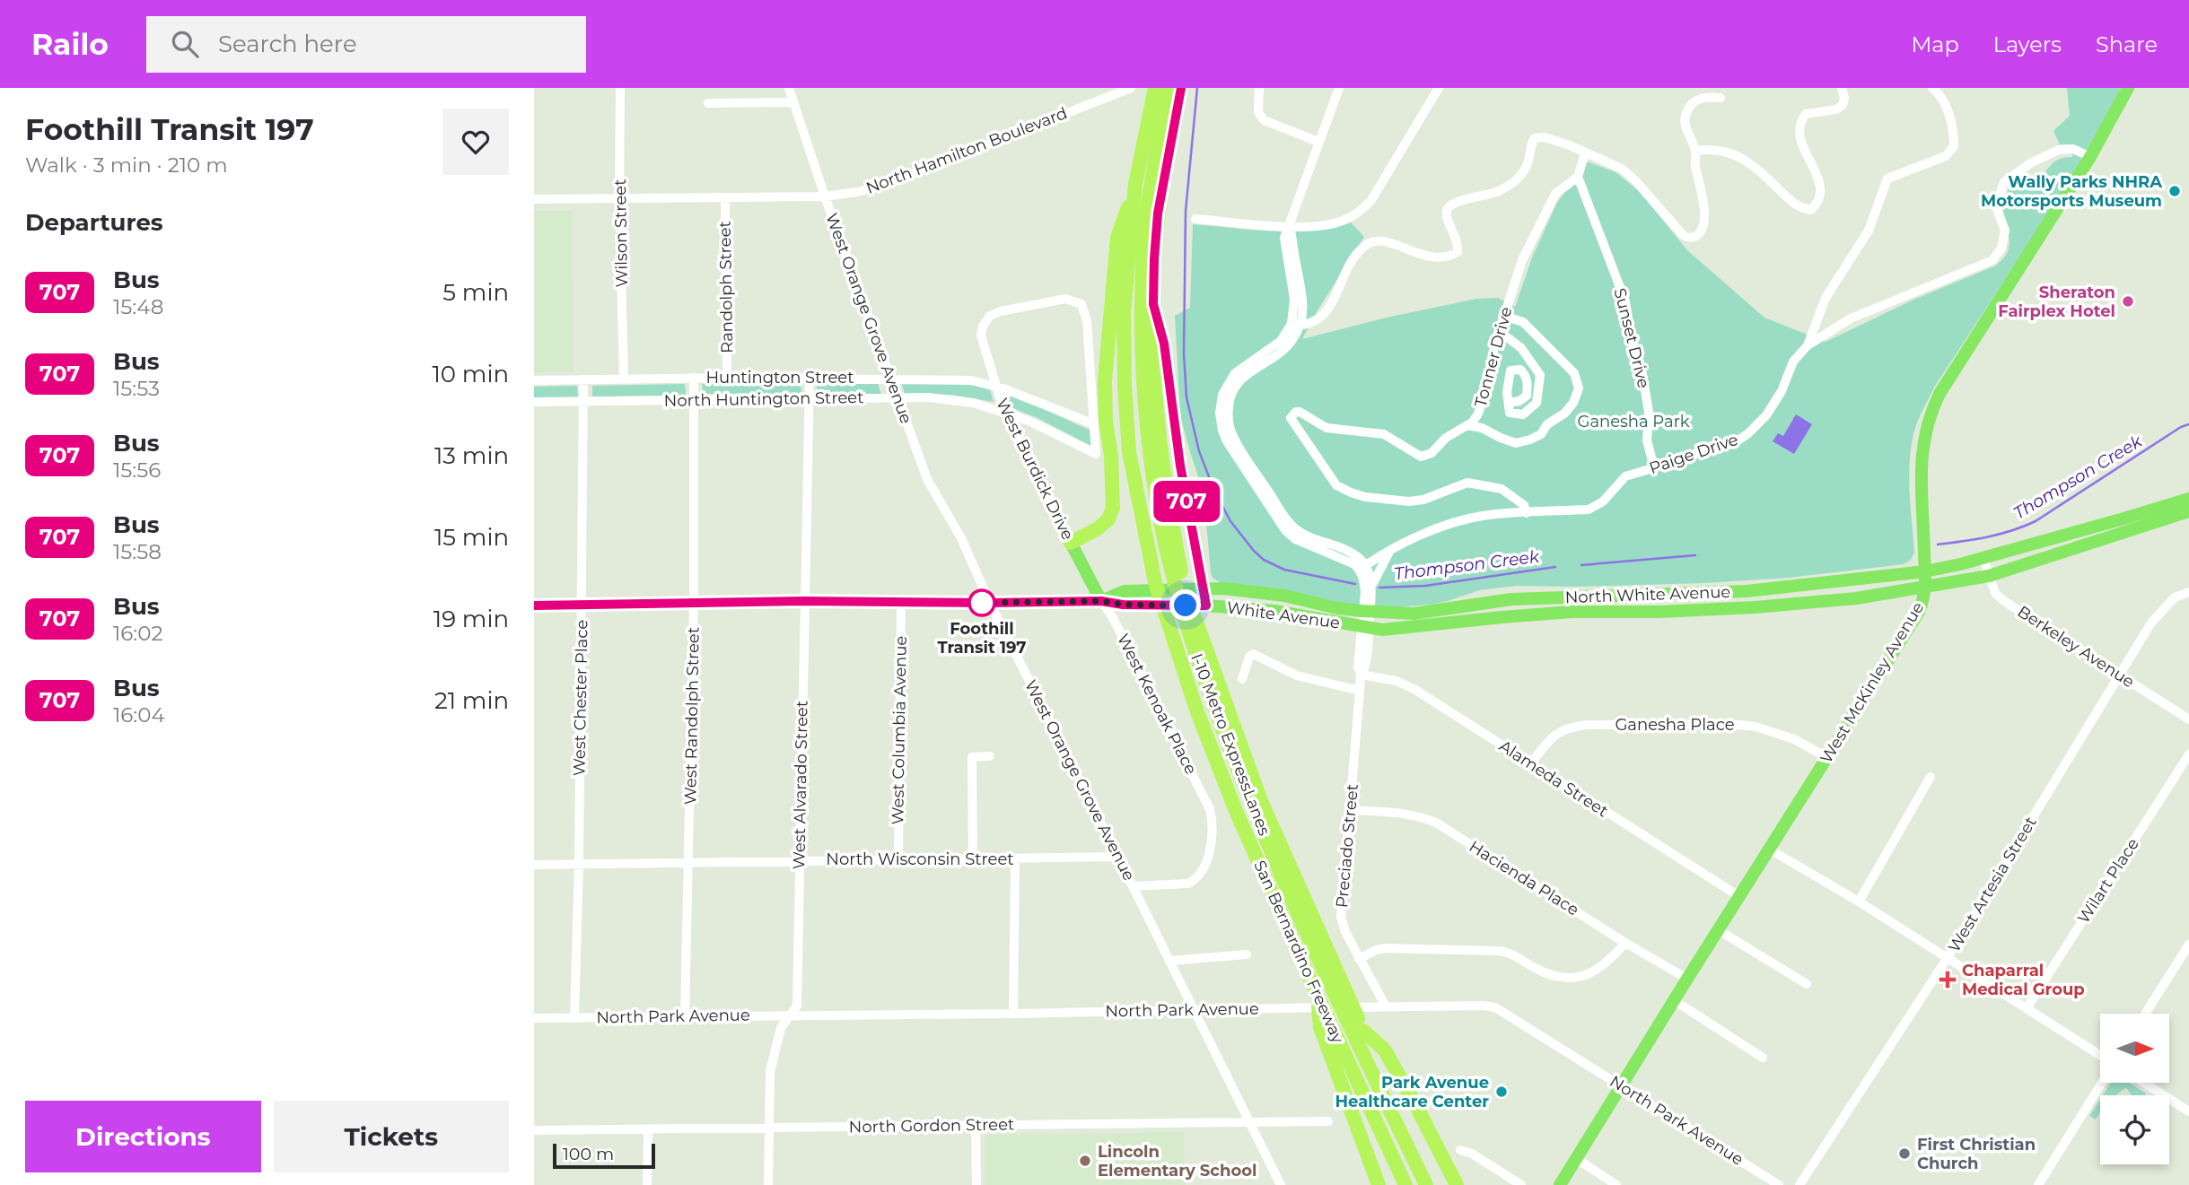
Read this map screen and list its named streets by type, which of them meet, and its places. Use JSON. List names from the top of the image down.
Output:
{
  "streets": {
    "highway": ["I-10 Metro ExpressLanes", "San Bernardino Freeway"],
    "main road": [
      "West Burdick Drive",
      "North White Avenue",
      "White Avenue",
      "West McKinley Avenue"
    ],
    "street": [
      "North Hamilton Boulevard",
      "Wilson Street",
      "Randolph Street",
      "West Orange Grove Avenue",
      "Sunset Drive",
      "Tonner Drive",
      "Huntington Street",
      "North Huntington Street",
      "Paige Drive",
      "Berkeley Avenue",
      "West Chester Place",
      "West Kenoak Place",
      "West Randolph Street",
      "Ganesha Place",
      "West Columbia Avenue",
      "Alameda Street",
      "West Alvarado Street",
      "Preciado Street",
      "North Wisconsin Street",
      "Hacienda Place",
      "Wilart Place",
      "West Artesia Street",
      "North Park Avenue",
      "North Gordon Street"
    ]
  },
  "crossings": [
    ["North Hamilton Boulevard", "Wilson Street"],
    ["North Hamilton Boulevard", "Randolph Street"],
    ["North Hamilton Boulevard", "West Orange Grove Avenue"],
    ["Wilson Street", "Huntington Street"],
    ["Randolph Street", "Huntington Street"],
    ["West Orange Grove Avenue", "Huntington Street"],
    ["West Orange Grove Avenue", "North Huntington Street"],
    ["West Orange Grove Avenue", "West Kenoak Place"],
    ["West Orange Grove Avenue", "North Wisconsin Street"],
    ["West Orange Grove Avenue", "North Park Avenue"],
    ["West Orange Grove Avenue", "North Gordon Street"],
    ["Sunset Drive", "Tonner Drive"],
    ["Sunset Drive", "Paige Drive"],
    ["Tonner Drive", "Paige Drive"],
    ["Huntington Street", "West Burdick Drive"],
    ["Huntington Street", "West Chester Place"],
    ["Huntington Street", "West Randolph Street"],
    ["Huntington Street", "West Alvarado Street"],
    ["North Huntington Street", "West Burdick Drive"],
    ["North Huntington Street", "West Chester Place"],
    ["North Huntington Street", "West Randolph Street"],
    ["North Huntington Street", "West Alvarado Street"],
    ["Paige Drive", "West McKinley Avenue"],
    ["West Burdick Drive", "North White Avenue"],
    ["West Burdick Drive", "White Avenue"],
    ["West Burdick Drive", "West Kenoak Place"],
    ["North White Avenue", "White Avenue"],
    ["North White Avenue", "Berkeley Avenue"],
    ["North White Avenue", "West McKinley Avenue"],
    ["North White Avenue", "West Kenoak Place"],
    ["North White Avenue", "Preciado Street"],
    ["White Avenue", "West Kenoak Place"],
    ["White Avenue", "Preciado Street"],
    ["Berkeley Avenue", "West Artesia Street"],
    ["West McKinley Avenue", "Ganesha Place"],
    ["West McKinley Avenue", "Alameda Street"],
    ["West McKinley Avenue", "Hacienda Place"],
    ["West McKinley Avenue", "North Park Avenue"],
    ["West Chester Place", "North Wisconsin Street"],
    ["West Chester Place", "North Park Avenue"],
    ["West Randolph Street", "North Wisconsin Street"],
    ["West Randolph Street", "North Park Avenue"],
    ["Ganesha Place", "Alameda Street"],
    ["West Columbia Avenue", "North Wisconsin Street"],
    ["I-10 Metro ExpressLanes", "San Bernardino Freeway"],
    ["Alameda Street", "Preciado Street"],
    ["West Alvarado Street", "North Wisconsin Street"],
    ["West Alvarado Street", "North Park Avenue"],
    ["West Alvarado Street", "North Gordon Street"],
    ["Preciado Street", "Hacienda Place"],
    ["Preciado Street", "North Park Avenue"]
  ],
  "water": ["Thompson Creek"],
  "parks": ["Ganesha Park"],
  "places": {
    "other": [
      "Wally Parks NHRA Motorsports Museum",
      "Sheraton Fairplex Hotel",
      "Foothill Transit 197",
      "Park Avenue Healthcare Center",
      "First Christian Church",
      "Lincoln Elementary School"
    ],
    "health": ["Chaparral Medical Group"]
  },
  "lines": ["bus line 707"],
  "scale_bar": "100 m",
  "north": "right",
  "page": {
    "header": "Railo",
    "search": "Search here",
    "nav": ["Map", "Layers", "Share"],
    "heading": [
      ["Foothill Transit 197", "Walk · 3 min · 210 m"],
      "Departures"
    ],
    "on_map": "707",
    "list": [
      {
        "mark": "707",
        "name": "Bus",
        "note": "15:48",
        "value": "5 min"
      },
      {
        "mark": "707",
        "name": "Bus",
        "note": "15:53",
        "value": "10 min"
      },
      {
        "mark": "707",
        "name": "Bus",
        "note": "15:56",
        "value": "13 min"
      },
      {
        "mark": "707",
        "name": "Bus",
        "note": "15:58",
        "value": "15 min"
      },
      {
        "mark": "707",
        "name": "Bus",
        "note": "16:02",
        "value": "19 min"
      },
      {
        "mark": "707",
        "name": "Bus",
        "note": "16:04",
        "value": "21 min"
      }
    ],
    "buttons": ["Directions", "Tickets"],
    "scale": "100 m"
  }
}
